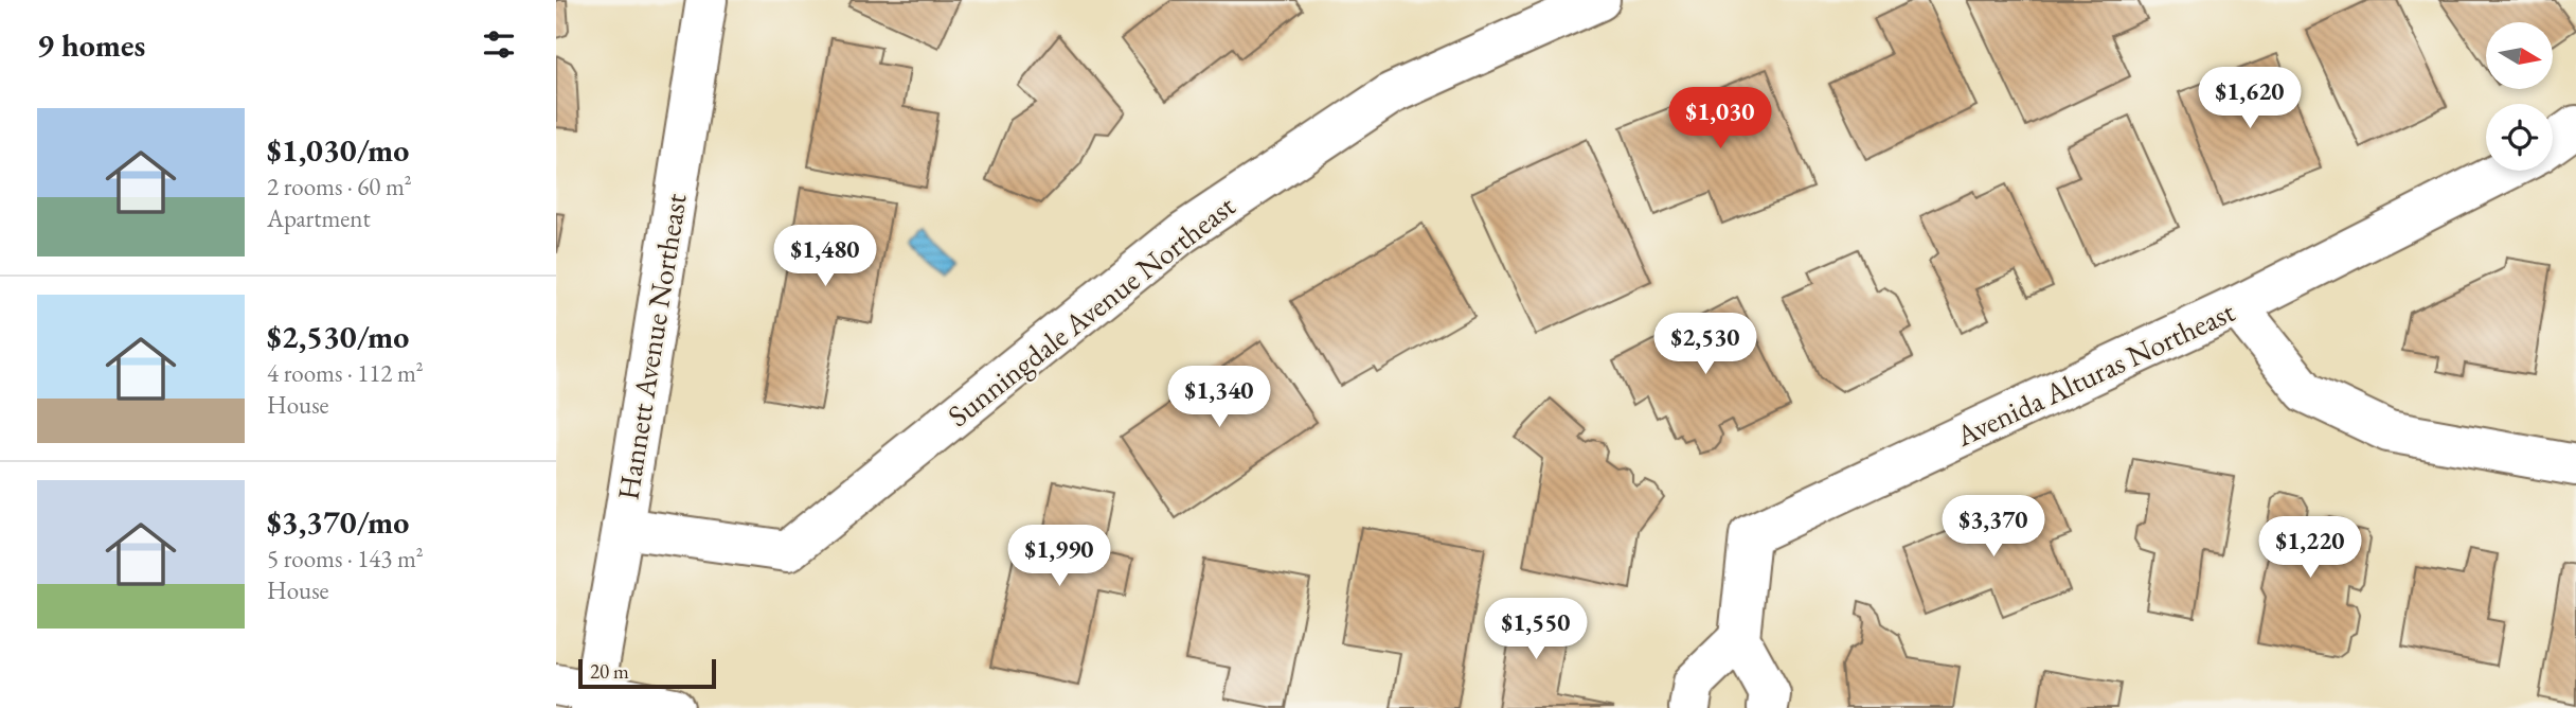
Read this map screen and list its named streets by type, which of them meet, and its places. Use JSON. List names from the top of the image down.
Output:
{
  "streets": {
    "street": ["Sunningdale Avenue Northeast", "Hannett Avenue Northeast", "Avenida Alturas Northeast"]
  },
  "crossings": [
    ["Sunningdale Avenue Northeast", "Hannett Avenue Northeast"]
  ],
  "scale_bar": "20 m",
  "north": "right",
  "page": {
    "heading": "9 homes",
    "price": [
      "$1,620",
      "$1,030",
      "$1,480",
      "$2,530",
      "$1,340",
      "$3,370",
      "$1,220",
      "$1,990",
      "$1,550"
    ],
    "list": [
      {
        "name": "$1,030/mo",
        "note": "2 rooms · 60 m² · Apartment"
      },
      {
        "name": "$2,530/mo",
        "note": "4 rooms · 112 m² · House"
      },
      {
        "name": "$3,370/mo",
        "note": "5 rooms · 143 m² · House"
      }
    ],
    "scale": "20 m"
  }
}
